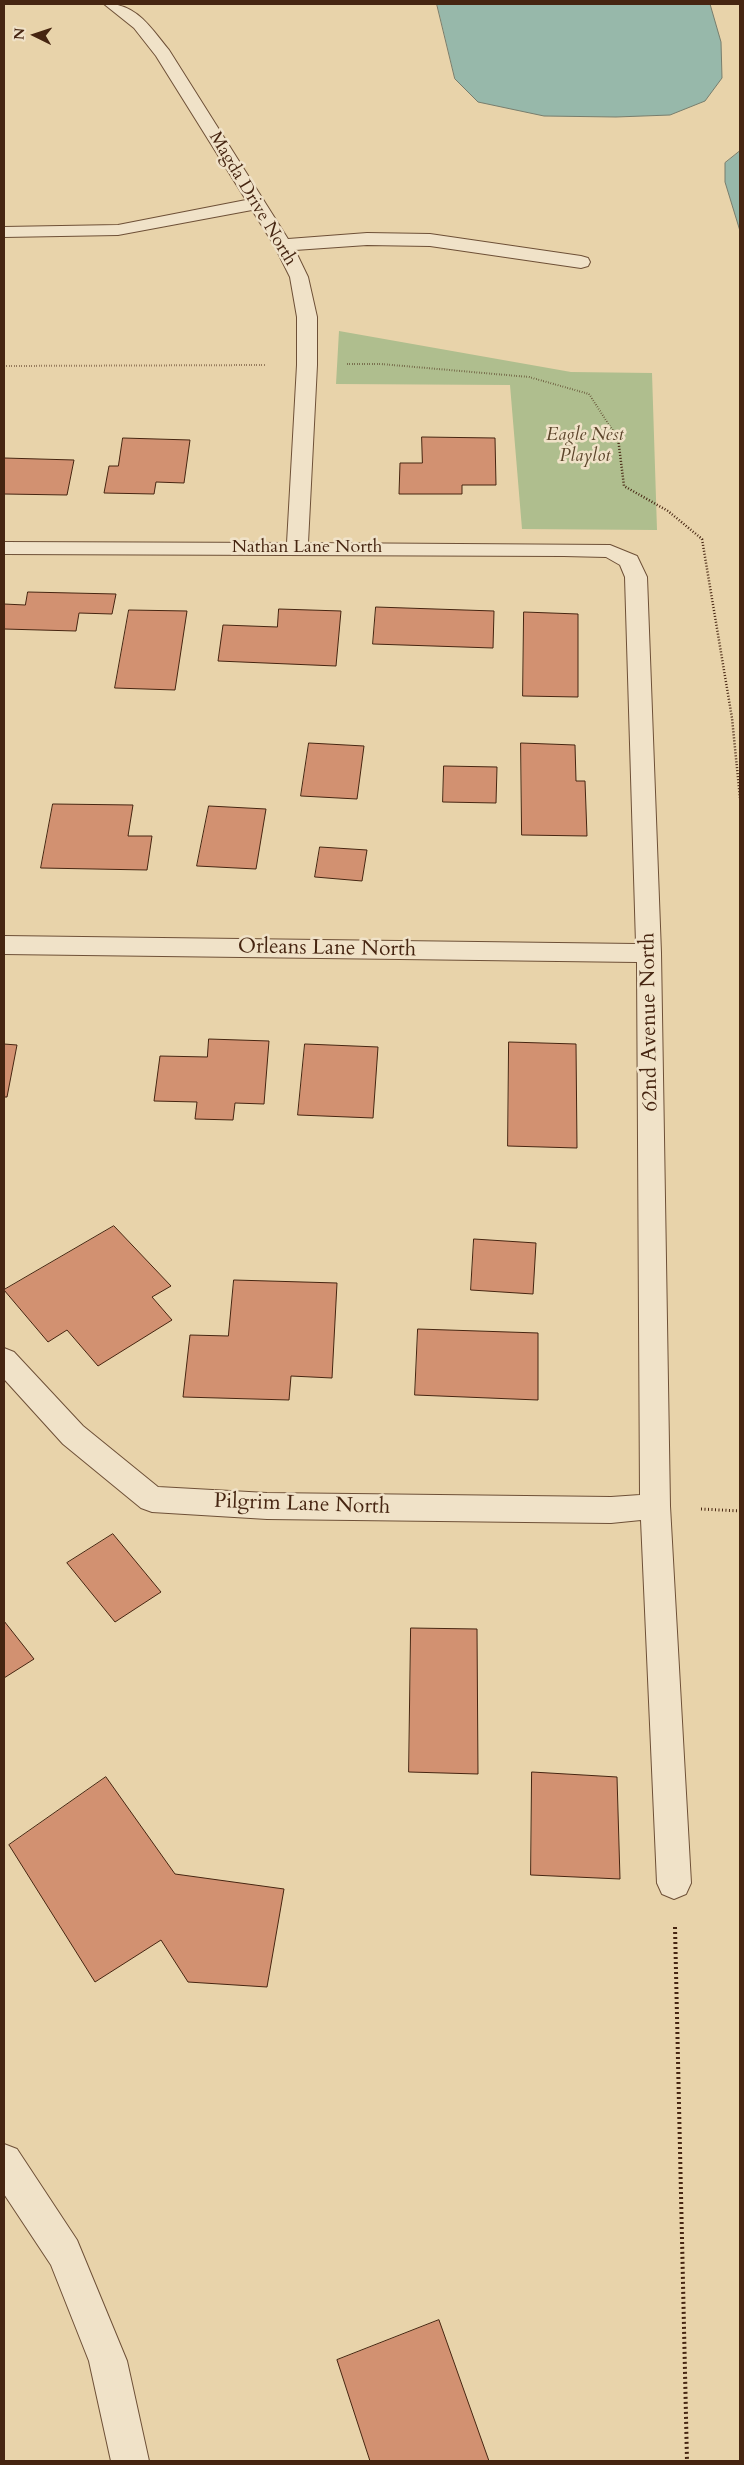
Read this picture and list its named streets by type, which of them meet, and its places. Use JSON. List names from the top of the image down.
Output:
{
  "streets": {
    "street": [
      "Magda Drive North",
      "Nathan Lane North",
      "Orleans Lane North",
      "62nd Avenue North",
      "Pilgrim Lane North"
    ]
  },
  "crossings": [
    ["Magda Drive North", "Nathan Lane North"],
    ["Nathan Lane North", "62nd Avenue North"],
    ["Orleans Lane North", "62nd Avenue North"],
    ["62nd Avenue North", "Pilgrim Lane North"]
  ],
  "parks": ["Eagle Nest Playlot"],
  "north": "left"
}
